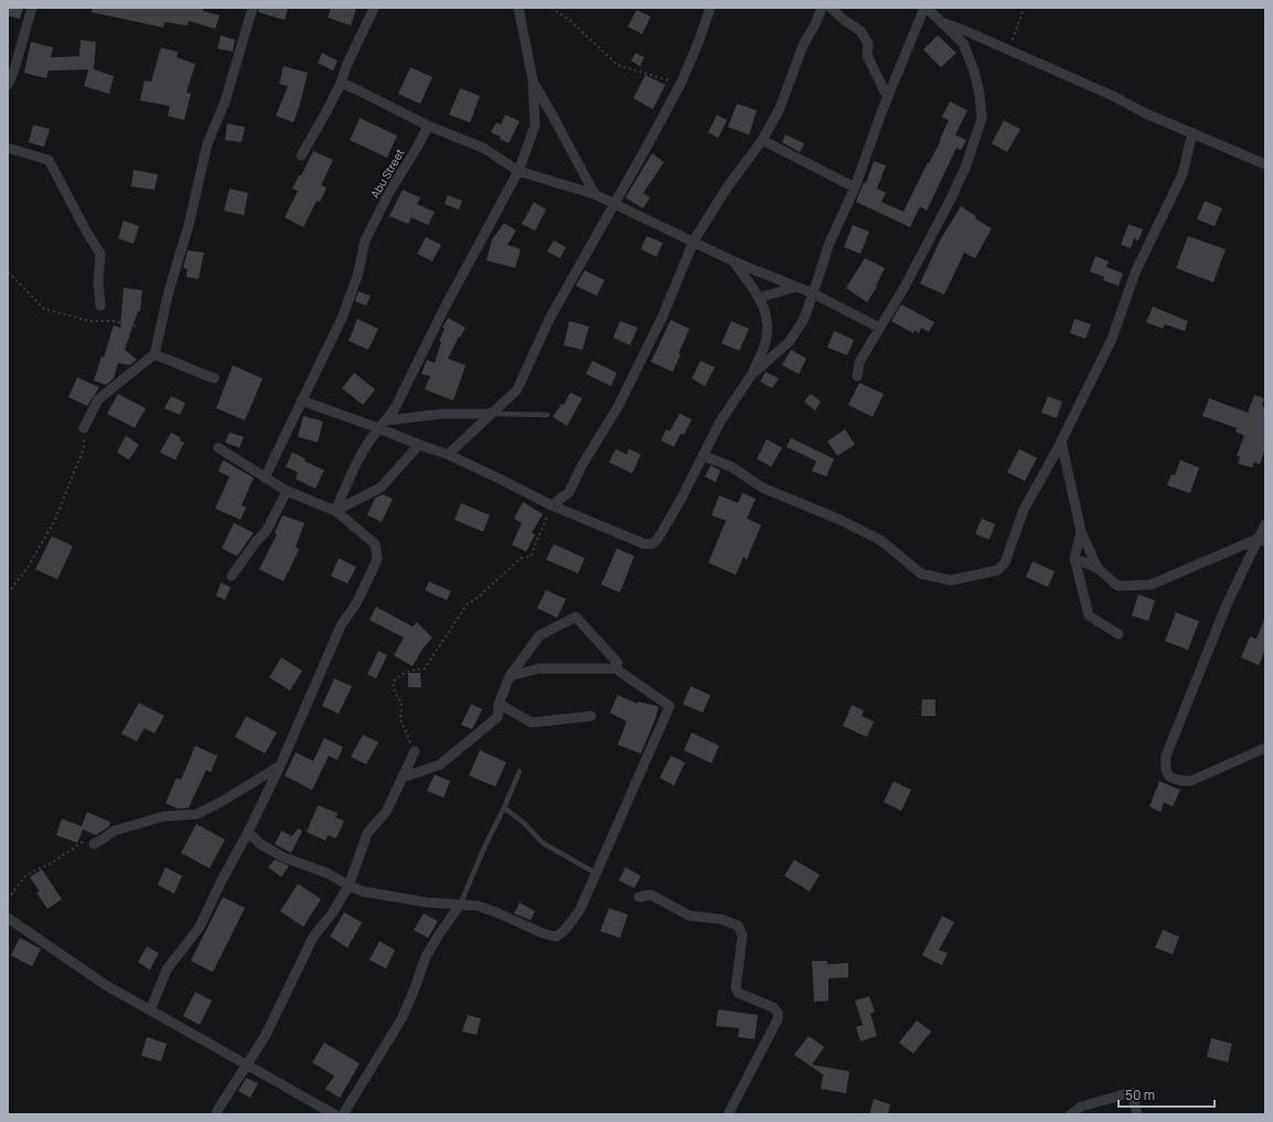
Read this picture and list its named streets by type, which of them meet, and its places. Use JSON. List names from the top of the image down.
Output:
{
  "streets": {
    "street": ["Abu Street"]
  },
  "scale_bar": "50 m"
}
